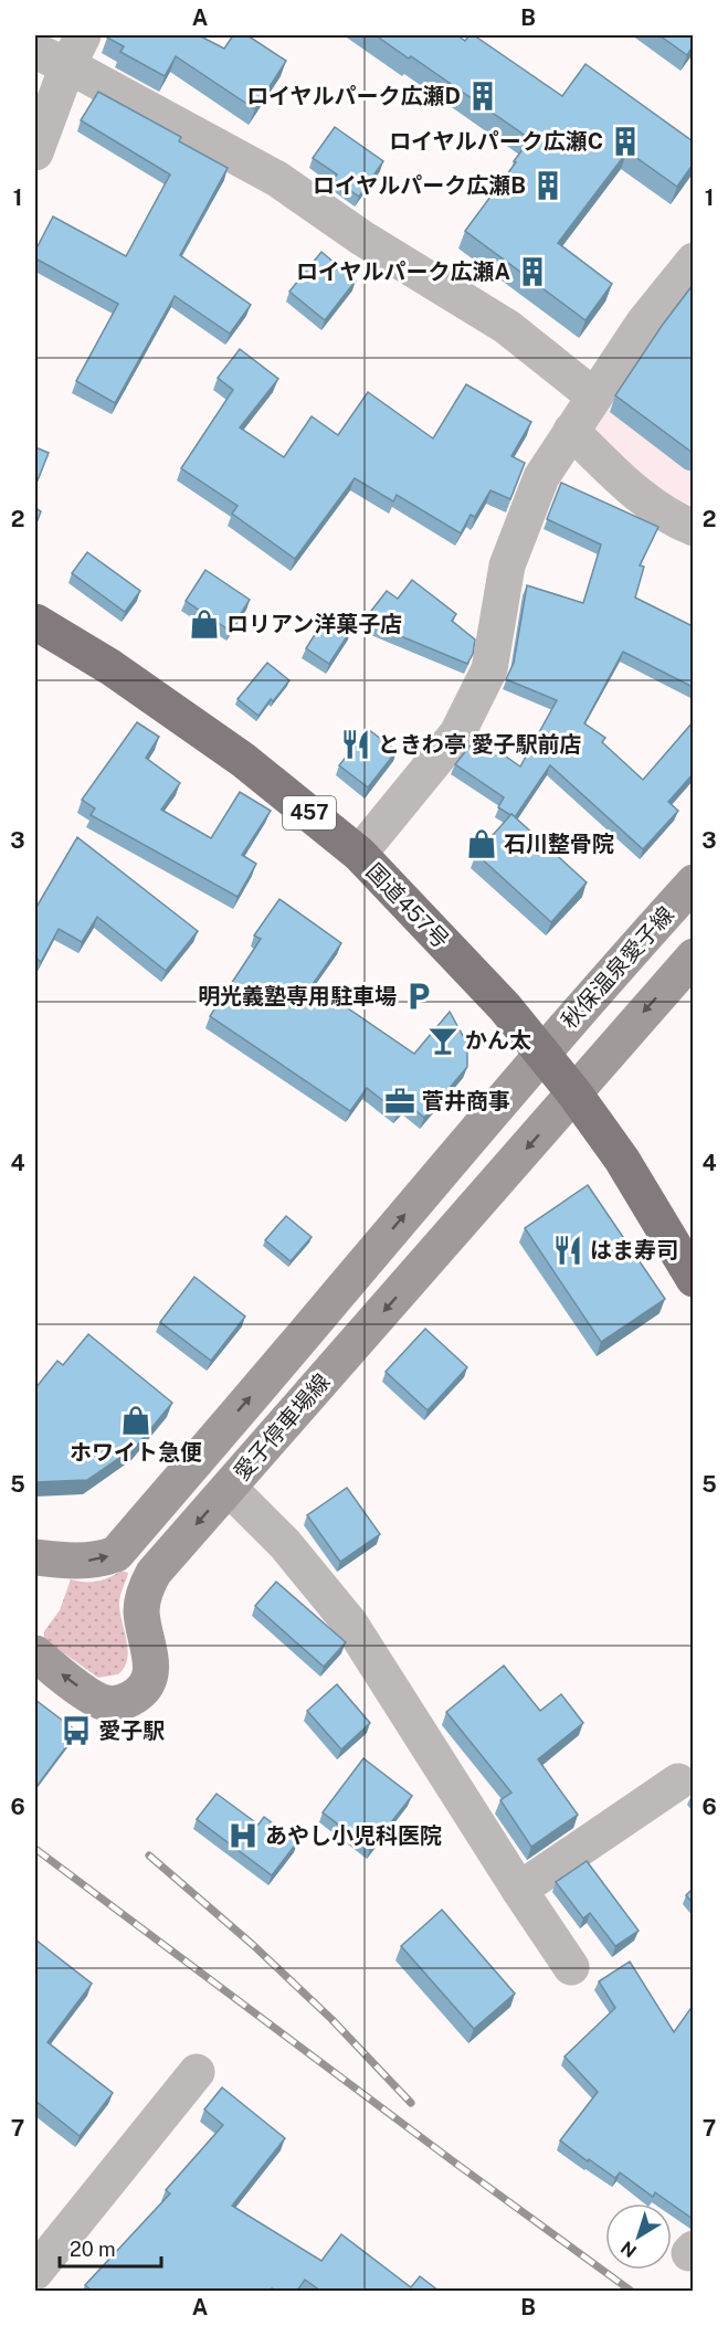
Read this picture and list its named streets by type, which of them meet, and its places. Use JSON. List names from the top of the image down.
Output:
{
  "streets": {
    "highway": ["457", "国道457号"],
    "main road": ["秋保温泉愛子線", "愛子停車場線"]
  },
  "crossings": [
    ["国道457号", "秋保温泉愛子線"],
    ["国道457号", "愛子停車場線"],
    ["秋保温泉愛子線", "愛子停車場線"]
  ],
  "places": {
    "building": [
      "ロイヤルパーク広瀬D",
      "ロイヤルパーク広瀬C",
      "ロイヤルパーク広瀬B",
      "ロイヤルパーク広瀬A"
    ],
    "shop": ["ロリアン洋菓子店", "石川整骨院", "ホワイト急便"],
    "restaurant": ["ときわ亭 愛子駅前店", "はま寿司"],
    "parking": ["明光義塾専用駐車場"],
    "bar": ["かん太"],
    "office": ["菅井商事"],
    "bus stop": ["愛子駅"],
    "hospital": ["あやし小児科医院"]
  },
  "scale_bar": "20 m",
  "north": "bottom left",
  "grid": {
    "columns": ["A", "B"],
    "rows": [
      "1",
      "2",
      "3",
      "4",
      "5",
      "6",
      "7"
    ]
  }
}
